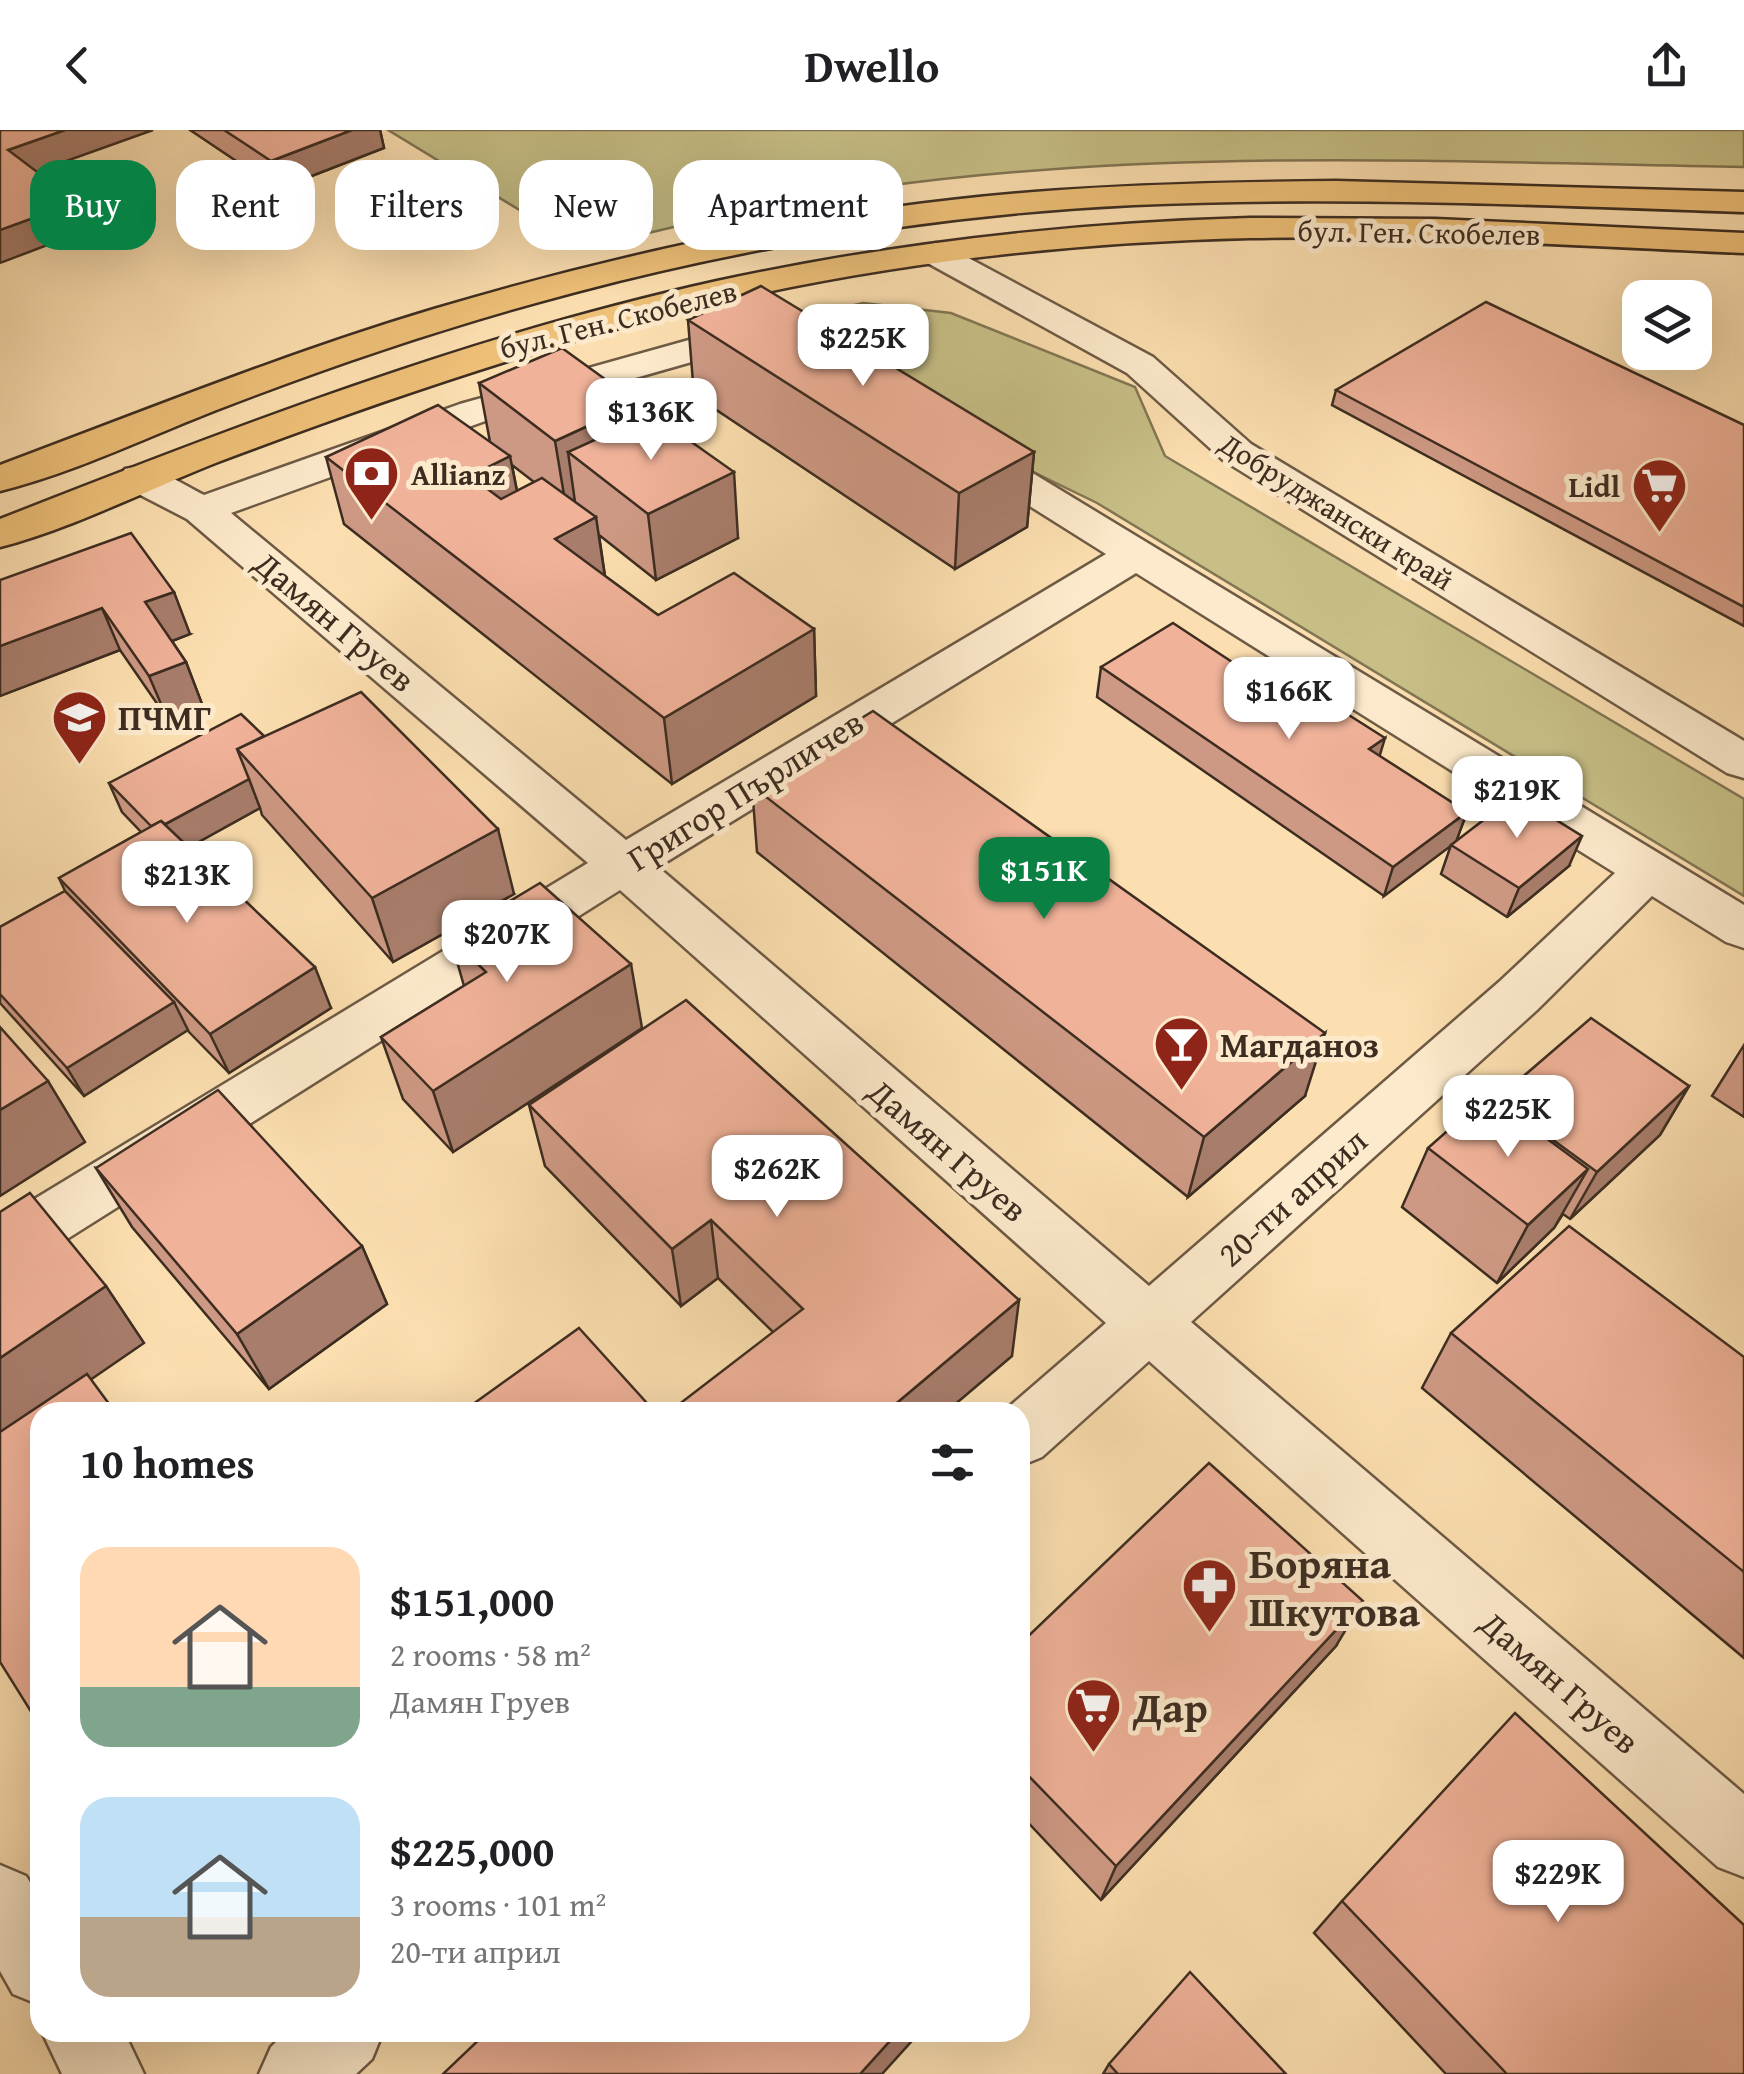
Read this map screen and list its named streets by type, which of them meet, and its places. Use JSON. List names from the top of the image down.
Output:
{
  "streets": {
    "main road": ["бул. Ген. Скобелев"],
    "street": [
      "Добруджански край",
      "Дамян Груев",
      "Григор Пърличев",
      "20-ти април"
    ]
  },
  "crossings": [
    ["бул. Ген. Скобелев", "Добруджански край"],
    ["бул. Ген. Скобелев", "Дамян Груев"],
    ["Дамян Груев", "Григор Пърличев"],
    ["Дамян Груев", "20-ти април"]
  ],
  "places": {
    "bank": ["Allianz"],
    "supermarket": ["Lidl", "Дар"],
    "school or university": ["ПЧМГ"],
    "bar": ["Магданоз"],
    "pharmacy": ["Боряна Шкутова"]
  },
  "page": {
    "header": "Dwello",
    "chip": [
      "Buy",
      "Rent",
      "Filters",
      "New",
      "Apartment"
    ],
    "price": [
      "$225K",
      "$136K",
      "$166K",
      "$219K",
      "$151K",
      "$213K",
      "$207K",
      "$225K",
      "$262K",
      "$229K"
    ],
    "heading": "10 homes",
    "list": [
      {
        "name": "$151,000",
        "note": "2 rooms · 58 m² · Дамян Груев"
      },
      {
        "name": "$225,000",
        "note": "3 rooms · 101 m² · 20-ти април"
      }
    ]
  }
}
